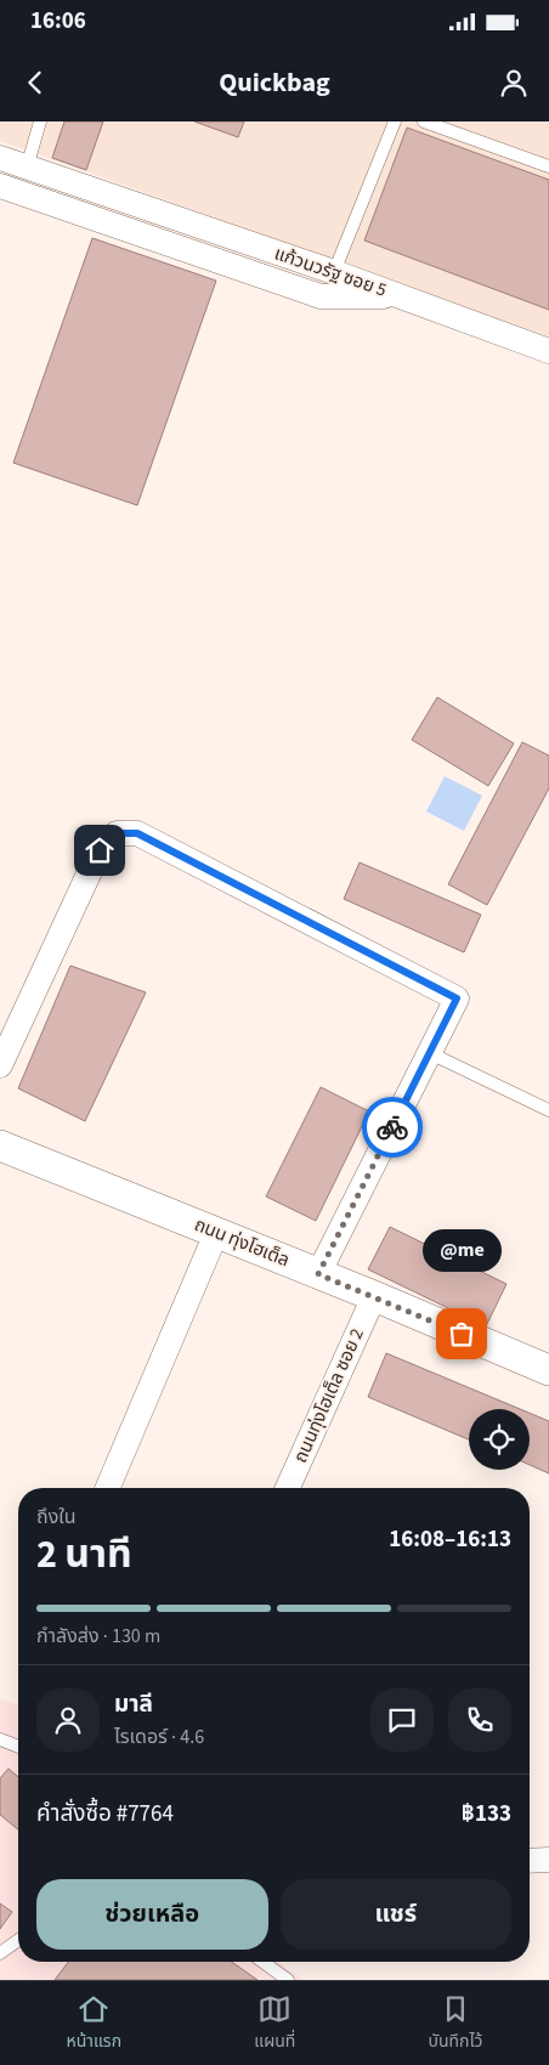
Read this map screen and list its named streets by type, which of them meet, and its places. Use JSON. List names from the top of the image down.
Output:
{
  "streets": {
    "street": ["แก้วนวรัฐ ซอย 5", "ถนน ทุ่งโฮเต็ล", "ถนนทุ่งโฮเต็ล ซอย 2"]
  },
  "crossings": [
    ["ถนน ทุ่งโฮเต็ล", "ถนนทุ่งโฮเต็ล ซอย 2"]
  ],
  "places": ["@me"],
  "page": {
    "status": "16:06",
    "header": "Quickbag",
    "bubble": "@me",
    "heading": ["2 นาที", "ถึงใน", "16:08–16:13"],
    "panel": [
      "มาลี",
      "ไรเดอร์ · 4.6",
      "คำสั่งซื้อ #7764",
      "฿133"
    ],
    "bar": "กำลังส่ง · 130 m",
    "buttons": ["ช่วยเหลือ", "แชร์"],
    "tabs": ["หน้าแรก", "แผนที่", "บันทึกไว้"]
  }
}
